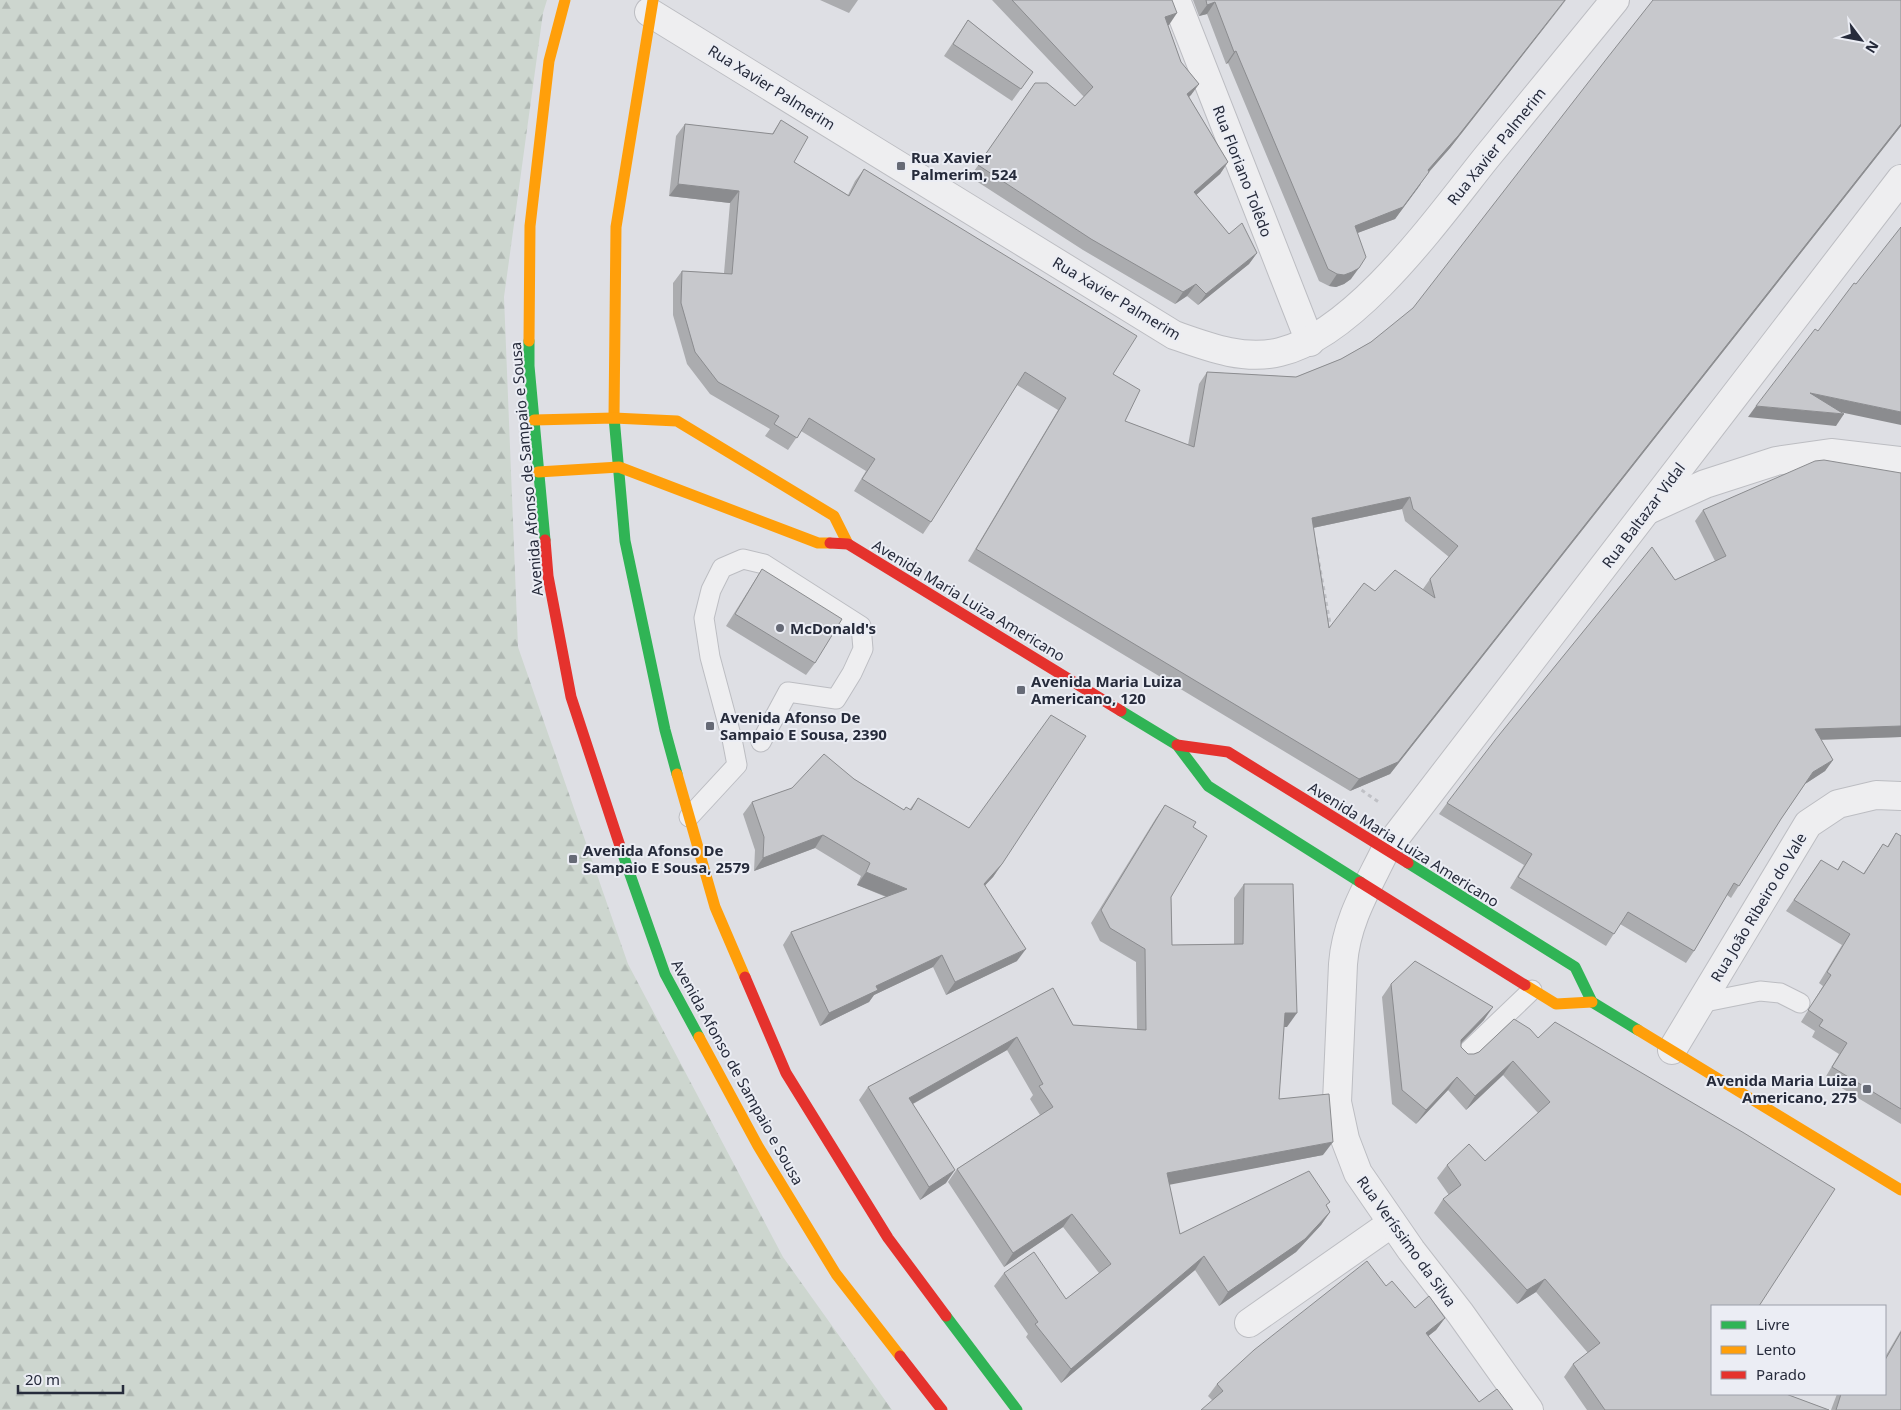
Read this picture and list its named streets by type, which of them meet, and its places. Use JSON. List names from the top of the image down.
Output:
{
  "streets": {
    "main road": ["Avenida Afonso de Sampaio e Sousa", "Avenida Maria Luiza Americano"],
    "street": [
      "Rua Xavier Palmerim",
      "Rua Floriano Tolêdo",
      "Rua Baltazar Vidal",
      "Rua João Ribeiro do Vale",
      "Rua Veríssimo da Silva"
    ]
  },
  "crossings": [
    ["Rua Xavier Palmerim", "Rua Floriano Tolêdo"],
    ["Avenida Afonso de Sampaio e Sousa", "Avenida Maria Luiza Americano"],
    ["Rua Baltazar Vidal", "Avenida Maria Luiza Americano"],
    ["Rua Baltazar Vidal", "Rua Veríssimo da Silva"],
    ["Avenida Maria Luiza Americano", "Rua Veríssimo da Silva"]
  ],
  "places": {
    "transit": [
      "Rua Xavier Palmerim, 524",
      "Avenida Maria Luiza Americano, 120",
      "Avenida Afonso De Sampaio E Sousa, 2390",
      "Avenida Afonso De Sampaio E Sousa, 2579",
      "Avenida Maria Luiza Americano, 275"
    ],
    "other": ["McDonald's"]
  },
  "legend": ["Livre", "Lento", "Parado"],
  "scale_bar": "20 m",
  "north": "bottom right"
}
